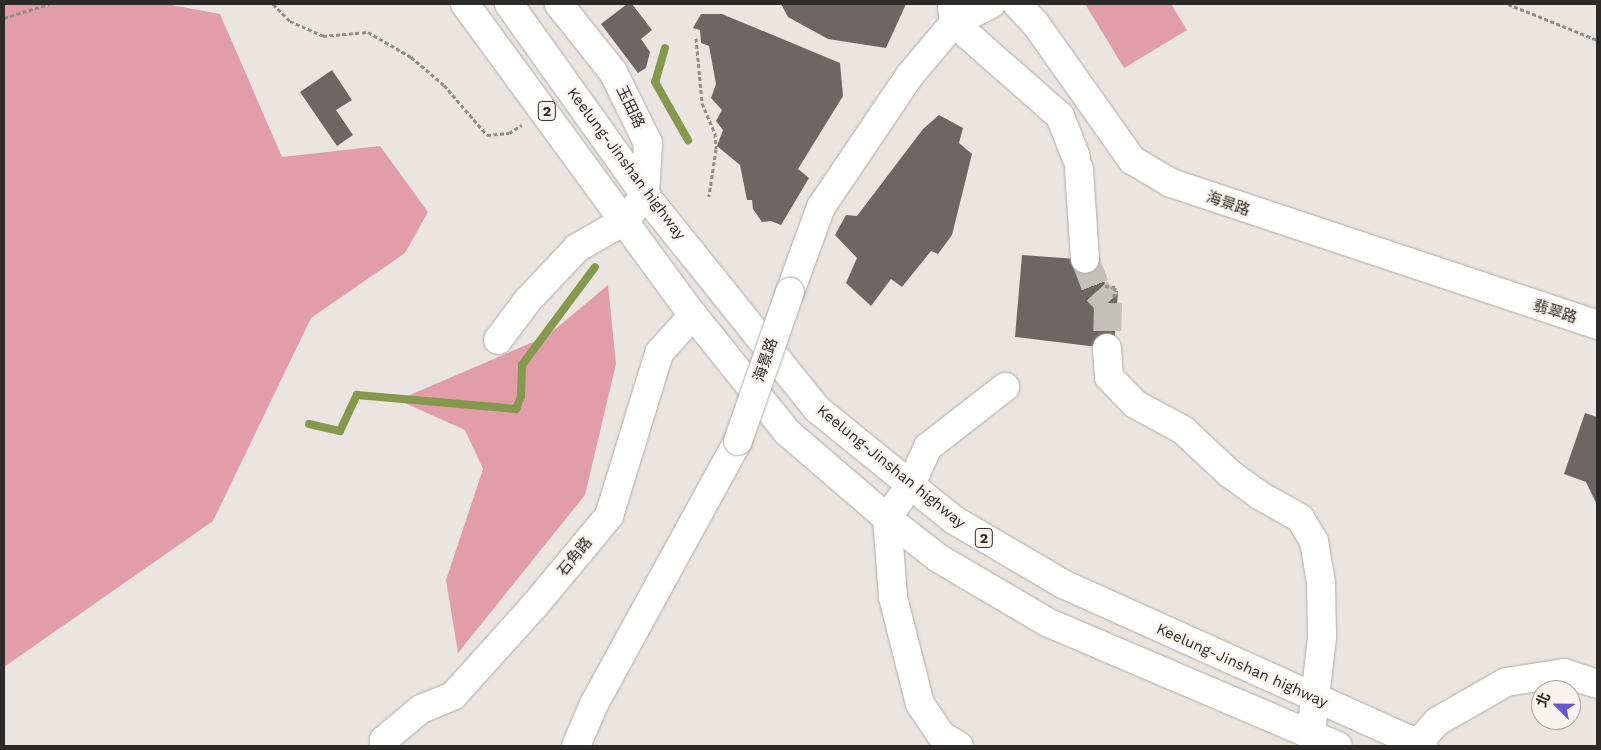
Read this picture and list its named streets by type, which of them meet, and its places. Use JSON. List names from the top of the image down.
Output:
{
  "streets": {
    "street": [
      "玉田路",
      "2",
      "Keelung-Jinshan highway",
      "海景路",
      "翡翠路",
      "石角路"
    ]
  },
  "crossings": [
    ["玉田路", "Keelung-Jinshan highway"],
    ["Keelung-Jinshan highway", "石角路"],
    ["海景路", "翡翠路"]
  ],
  "north": "top left"
}
